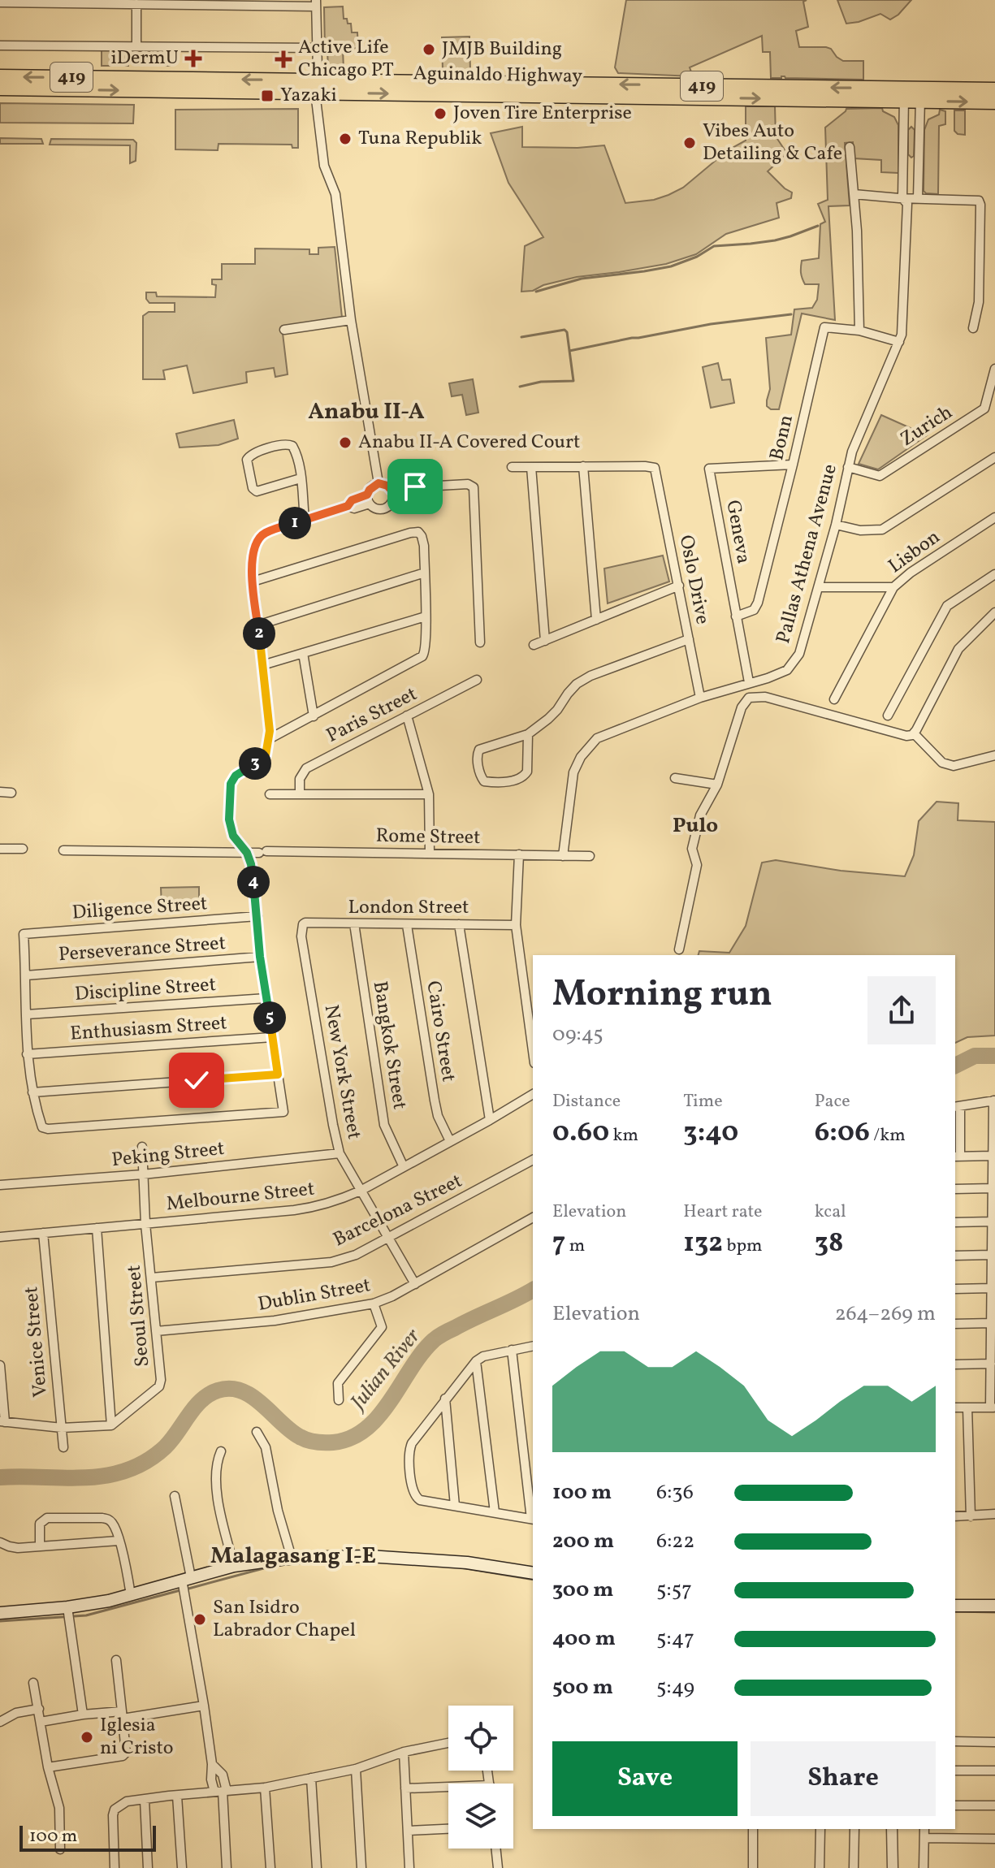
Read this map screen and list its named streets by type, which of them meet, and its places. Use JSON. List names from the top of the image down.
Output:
{
  "streets": {
    "highway": ["Aguinaldo Highway", "419"],
    "street": [
      "Zurich",
      "Bonn",
      "Geneva",
      "Lisbon",
      "Pallas Athena Avenue",
      "Oslo Drive",
      "Paris Street",
      "Rome Street",
      "London Street",
      "Diligence Street",
      "Perseverance Street",
      "Discipline Street",
      "Enthusiasm Street",
      "Cairo Street",
      "Bangkok Street",
      "New York Street",
      "Peking Street",
      "Melbourne Street",
      "Barcelona Street",
      "Dublin Street",
      "Seoul Street",
      "Venice Street"
    ]
  },
  "crossings": [
    ["Aguinaldo Highway", "Pallas Athena Avenue"],
    ["Zurich", "Pallas Athena Avenue"],
    ["Bonn", "Geneva"],
    ["Bonn", "Pallas Athena Avenue"],
    ["Geneva", "Pallas Athena Avenue"],
    ["Pallas Athena Avenue", "Oslo Drive"],
    ["Pallas Athena Avenue", "Rome Street"],
    ["London Street", "Cairo Street"],
    ["London Street", "Bangkok Street"],
    ["London Street", "New York Street"],
    ["Diligence Street", "Perseverance Street"],
    ["Cairo Street", "Melbourne Street"],
    ["Bangkok Street", "Melbourne Street"],
    ["New York Street", "Peking Street"],
    ["New York Street", "Melbourne Street"],
    ["New York Street", "Barcelona Street"],
    ["New York Street", "Dublin Street"],
    ["Peking Street", "Seoul Street"],
    ["Melbourne Street", "Seoul Street"],
    ["Melbourne Street", "Venice Street"],
    ["Barcelona Street", "Seoul Street"],
    ["Dublin Street", "Seoul Street"]
  ],
  "districts": ["Anabu II-A", "Pulo", "Malagasang I-E"],
  "water": ["Julian River"],
  "places": {
    "other": [
      "JMJB Building",
      "Joven Tire Enterprise",
      "Tuna Republik",
      "Vibes Auto Detailing & Cafe",
      "Anabu II-A Covered Court",
      "San Isidro Labrador Chapel",
      "Iglesia ni Cristo"
    ],
    "health": ["iDermU", "Active Life Chicago PT"],
    "transit": ["Yazaki"]
  },
  "scale_bar": "100 m",
  "page": {
    "pins": [
      "1",
      "2",
      "3",
      "4",
      "5"
    ],
    "heading": ["Morning run", "09:45"],
    "stats": [
      ["Distance", "0.60 km"],
      ["Time", "3:40"],
      ["Pace", "6:06 /km"],
      ["Elevation", "7 m"],
      ["Heart rate", "132 bpm"],
      ["kcal", "38"]
    ],
    "chart": ["Elevation", "264–269 m"],
    "list": [
      {
        "name": "100 m",
        "note": "6:36"
      },
      {
        "name": "200 m",
        "note": "6:22"
      },
      {
        "name": "300 m",
        "note": "5:57"
      },
      {
        "name": "400 m",
        "note": "5:47"
      },
      {
        "name": "500 m",
        "note": "5:49"
      }
    ],
    "buttons": ["Save", "Share"],
    "scale": "100 m"
  }
}
